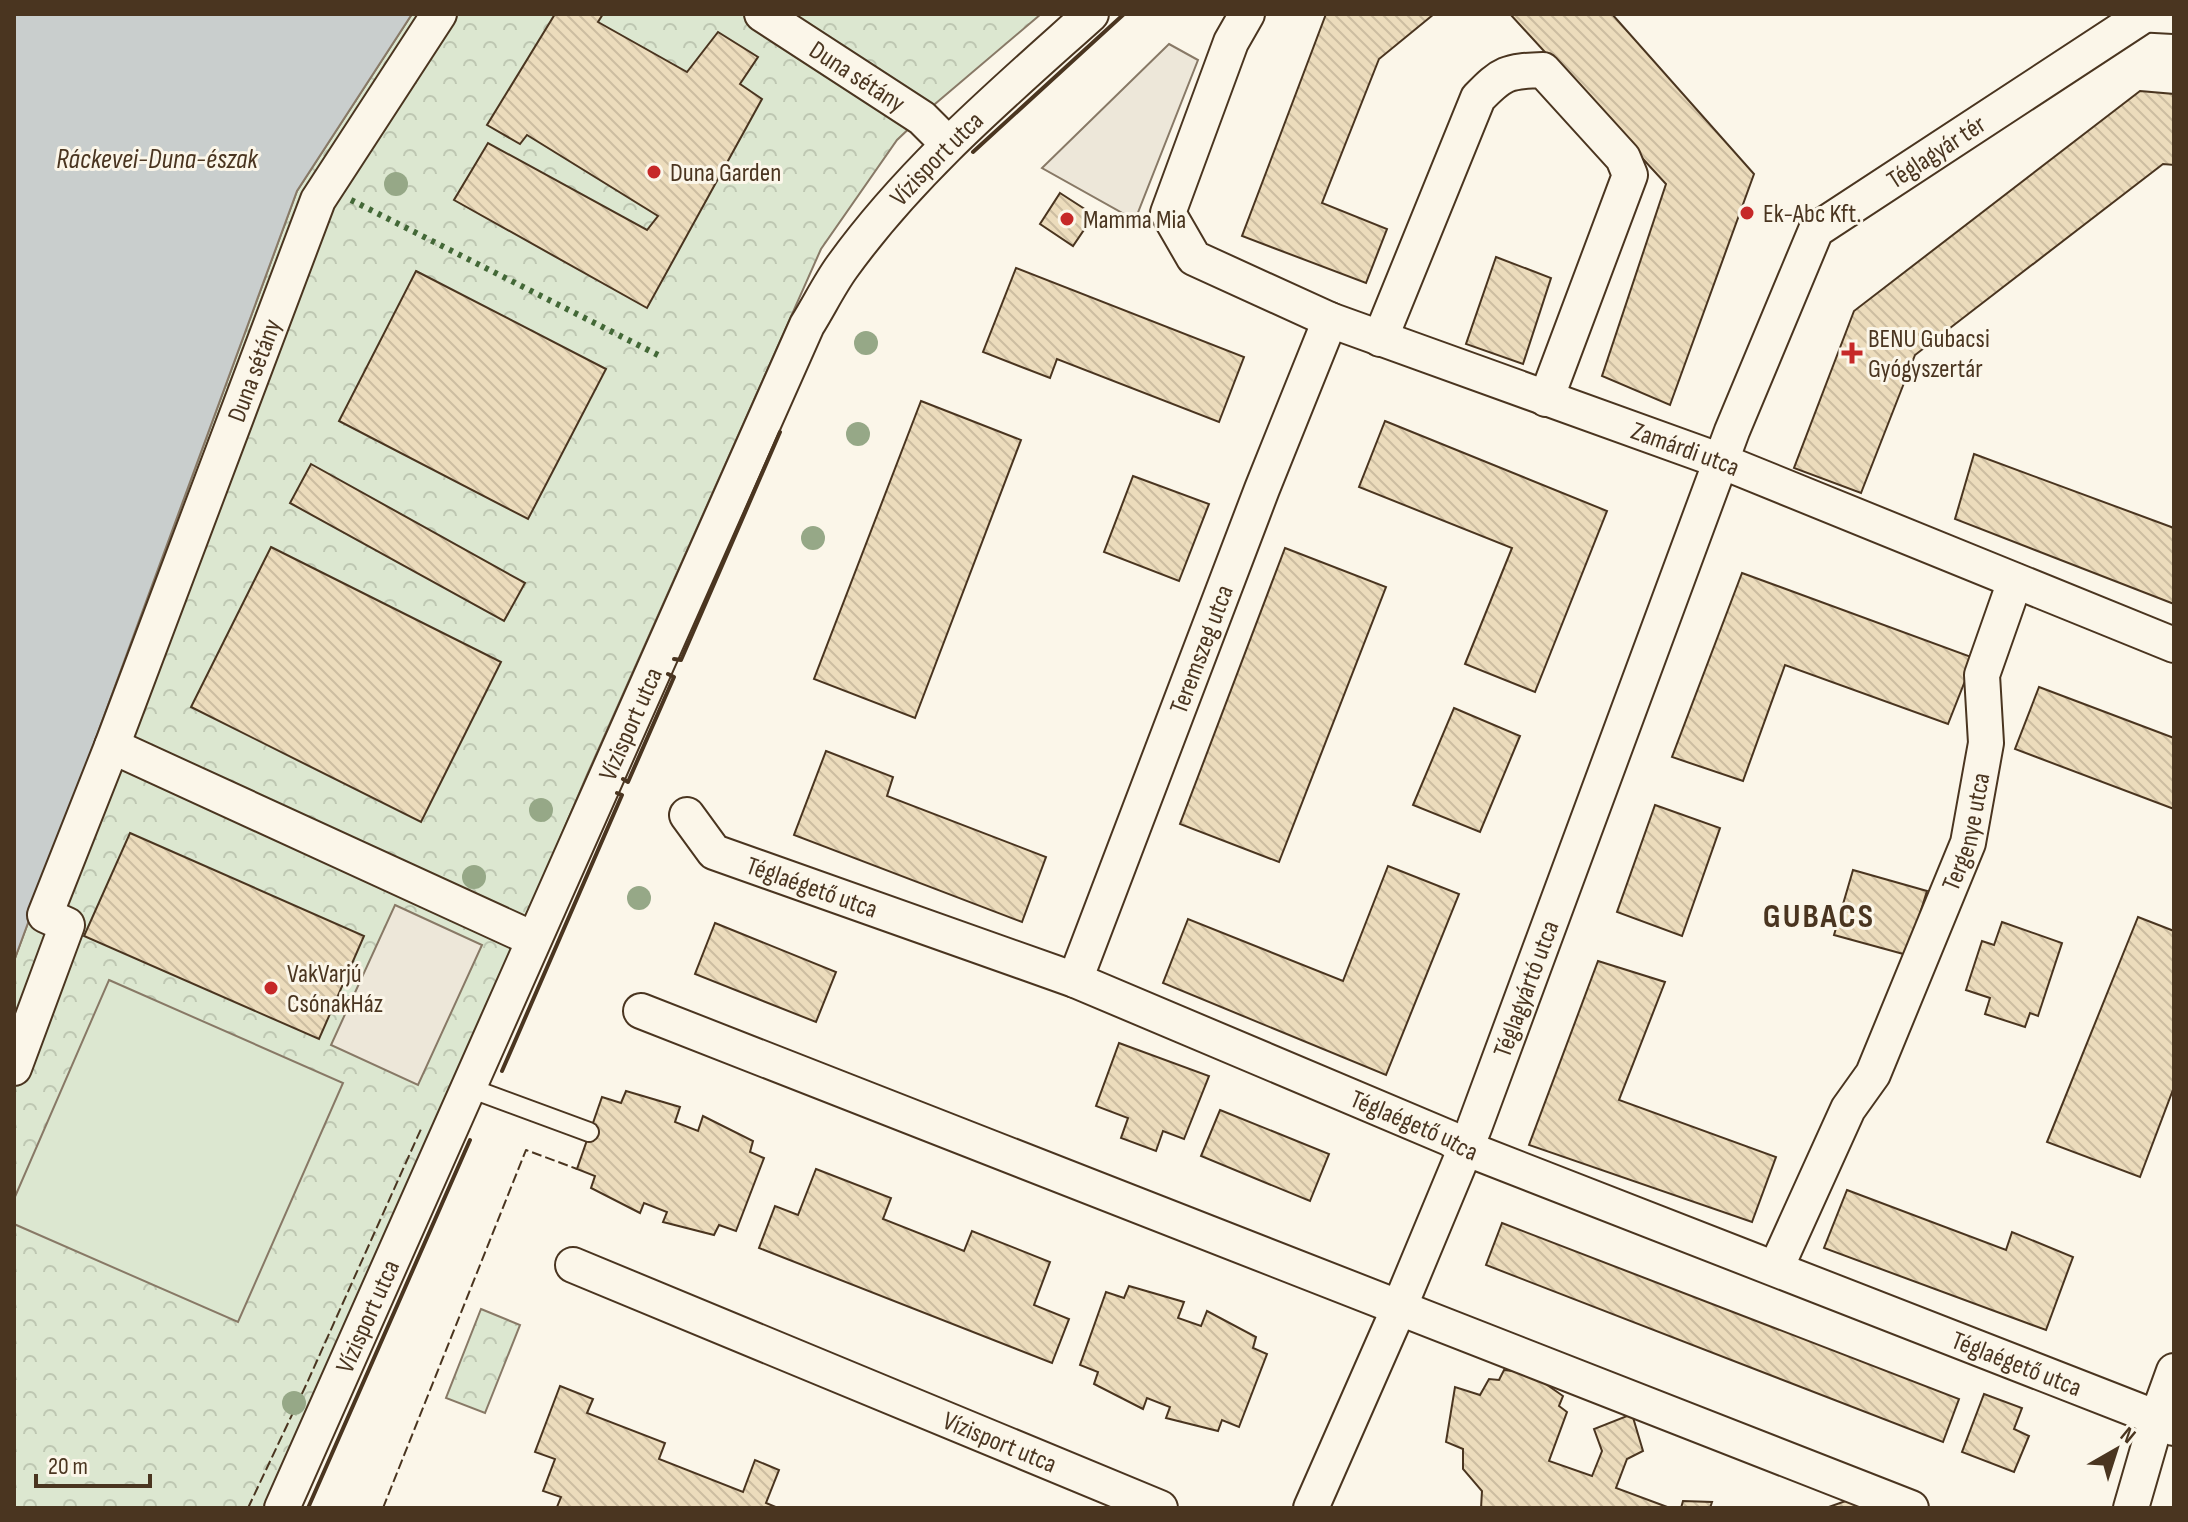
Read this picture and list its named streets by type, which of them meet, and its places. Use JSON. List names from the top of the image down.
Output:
{
  "streets": {
    "street": [
      "Duna sétány",
      "Téglagyár tér",
      "Vízisport utca",
      "Zamárdi utca",
      "Teremszeg utca",
      "Tergenye utca",
      "Téglaégető utca",
      "Téglagyártó utca"
    ]
  },
  "crossings": [
    ["Duna sétány", "Vízisport utca"],
    ["Téglagyár tér", "Zamárdi utca"],
    ["Téglagyár tér", "Téglagyártó utca"],
    ["Zamárdi utca", "Teremszeg utca"],
    ["Zamárdi utca", "Tergenye utca"],
    ["Zamárdi utca", "Téglagyártó utca"],
    ["Teremszeg utca", "Téglaégető utca"],
    ["Tergenye utca", "Téglaégető utca"],
    ["Téglaégető utca", "Téglagyártó utca"]
  ],
  "districts": ["GUBACS"],
  "water": ["Ráckevei-Duna-észak"],
  "places": {
    "other": [
      "Duna Garden",
      "Ek-Abc Kft.",
      "Mamma Mia",
      "VakVarjú CsónakHáz"
    ],
    "health": ["BENU Gubacsi Gyógyszertár"]
  },
  "scale_bar": "20 m",
  "north": "top right"
}
